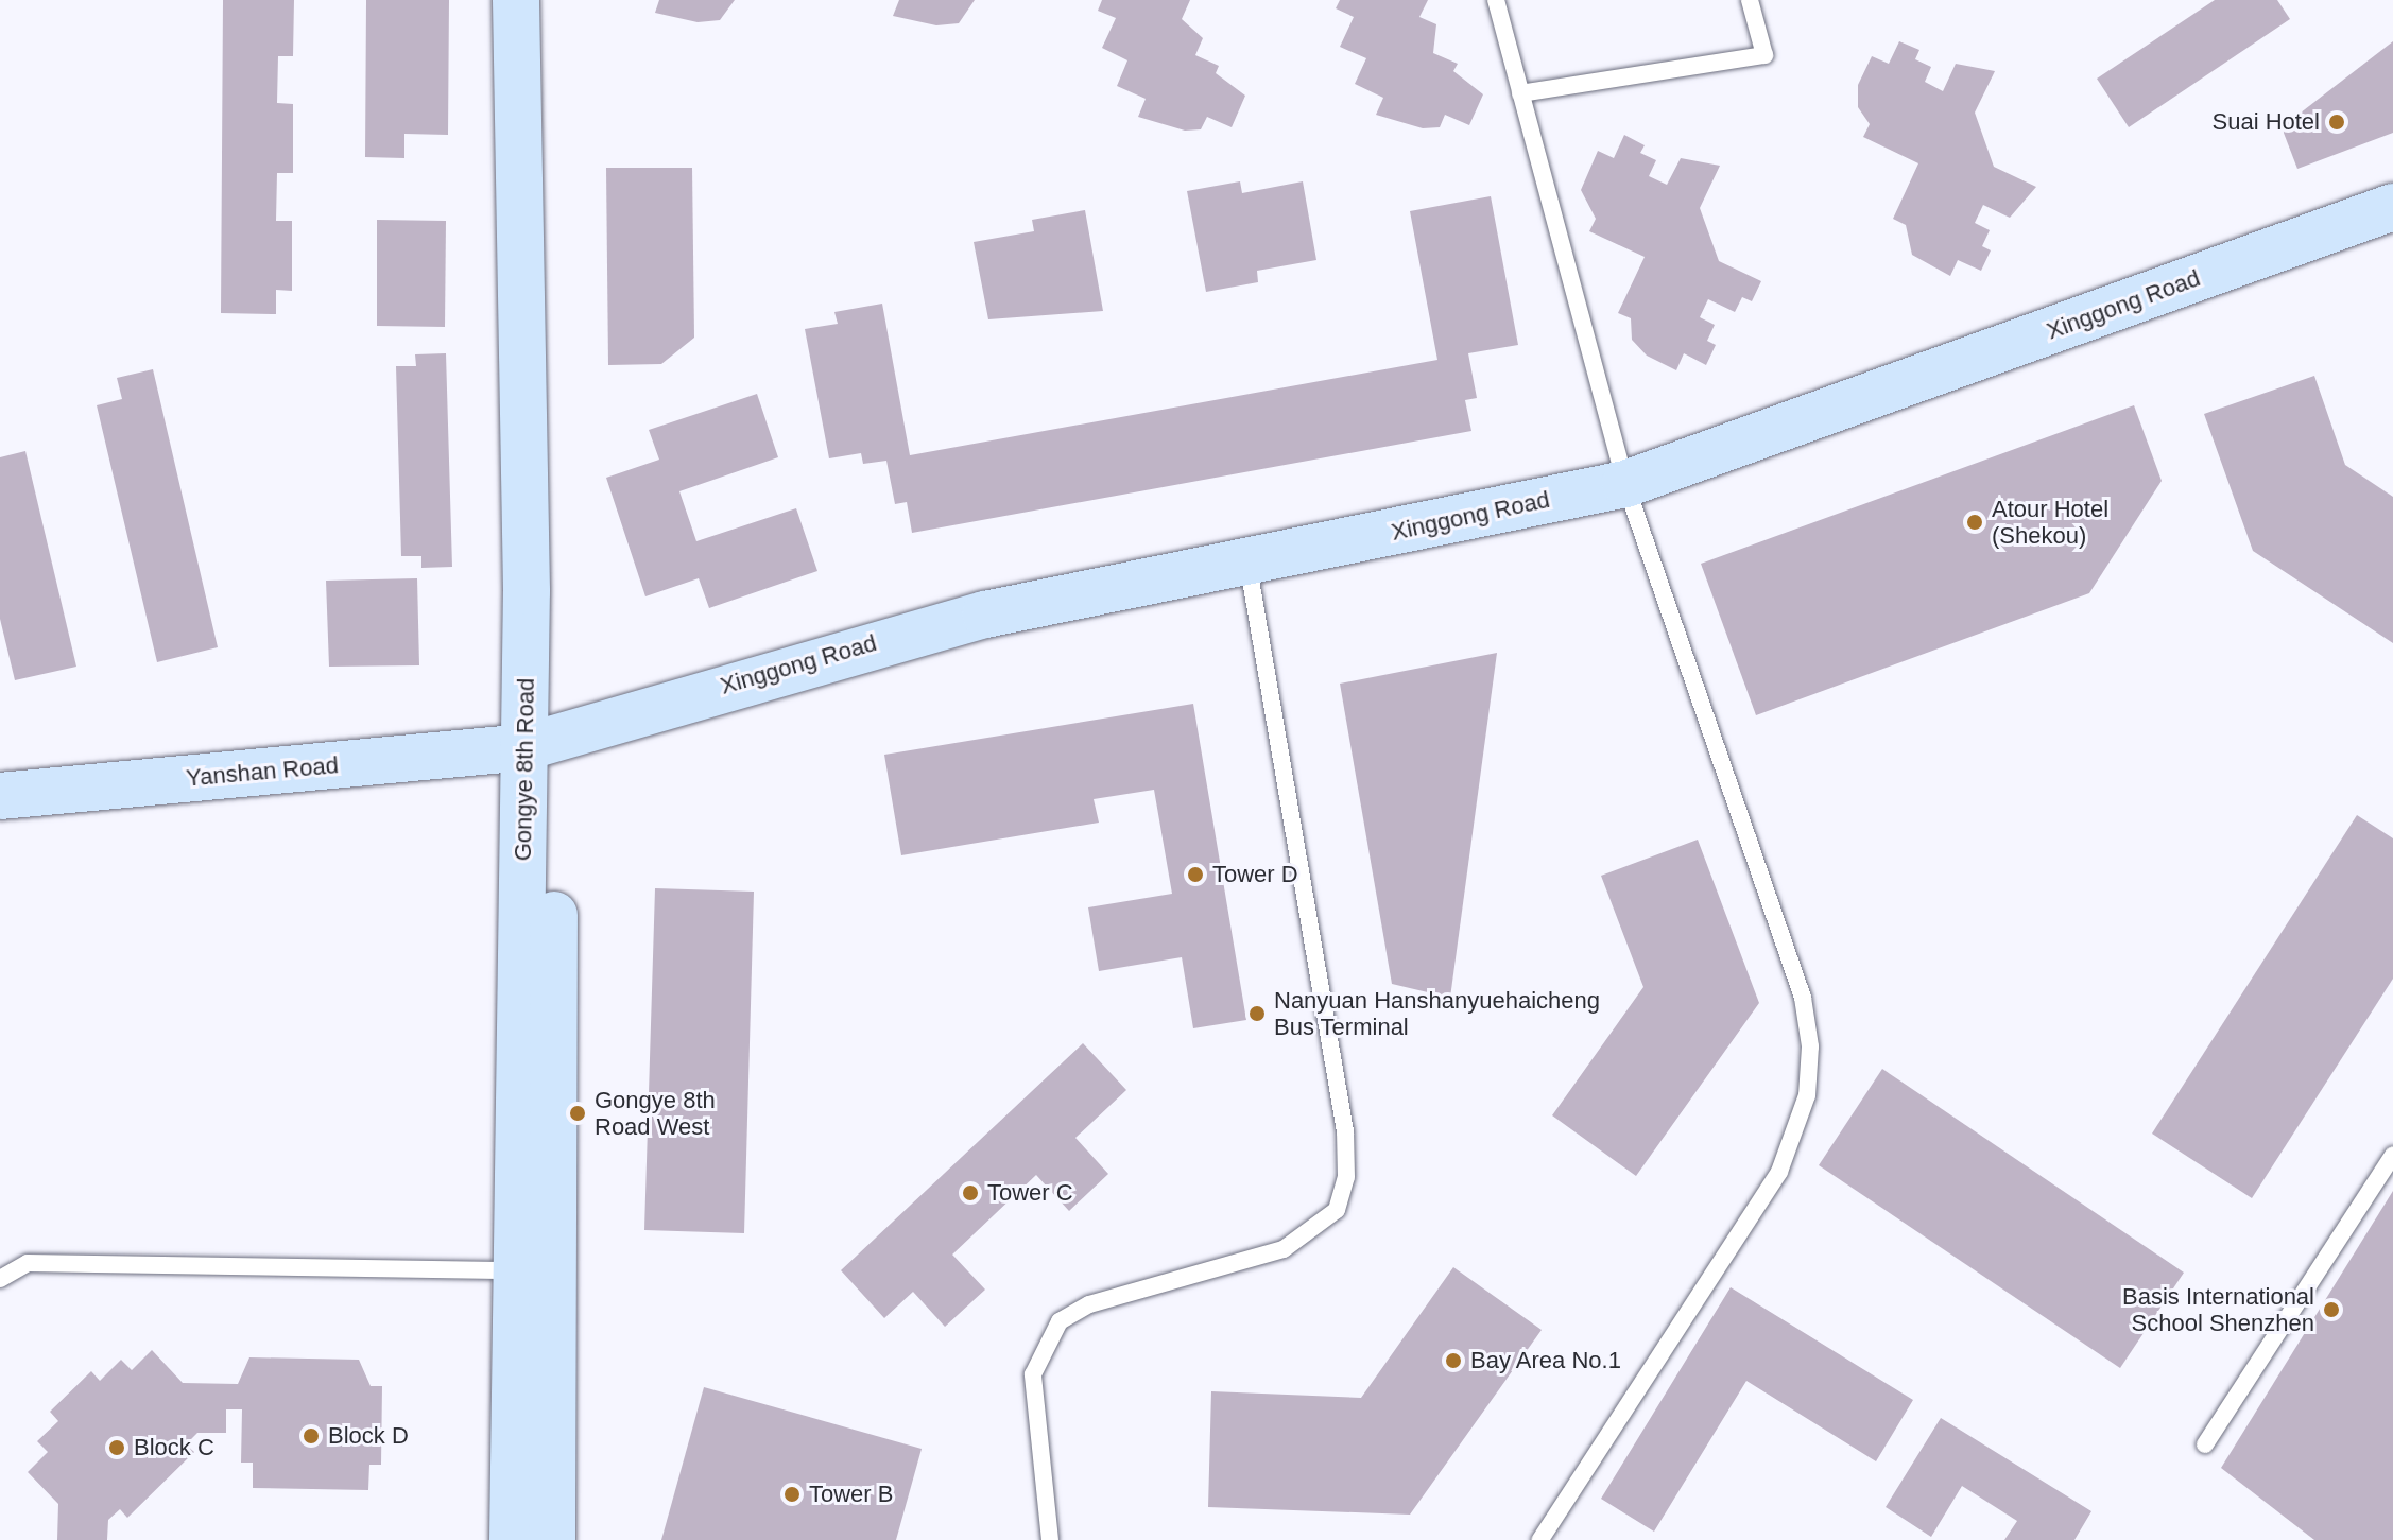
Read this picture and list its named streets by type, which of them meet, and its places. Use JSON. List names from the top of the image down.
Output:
{
  "streets": {
    "street": ["Xinggong Road", "Gongye 8th Road", "Yanshan Road"]
  },
  "crossings": [
    ["Xinggong Road", "Gongye 8th Road"],
    ["Xinggong Road", "Yanshan Road"],
    ["Gongye 8th Road", "Yanshan Road"]
  ],
  "places": [
    "Suai Hotel",
    "Atour Hotel (Shekou)",
    "Tower D",
    "Nanyuan Hanshanyuehaicheng Bus Terminal",
    "Gongye 8th Road West",
    "Tower C",
    "Basis International School Shenzhen",
    "Bay Area No.1",
    "Block D",
    "Block C",
    "Tower B"
  ]
}
